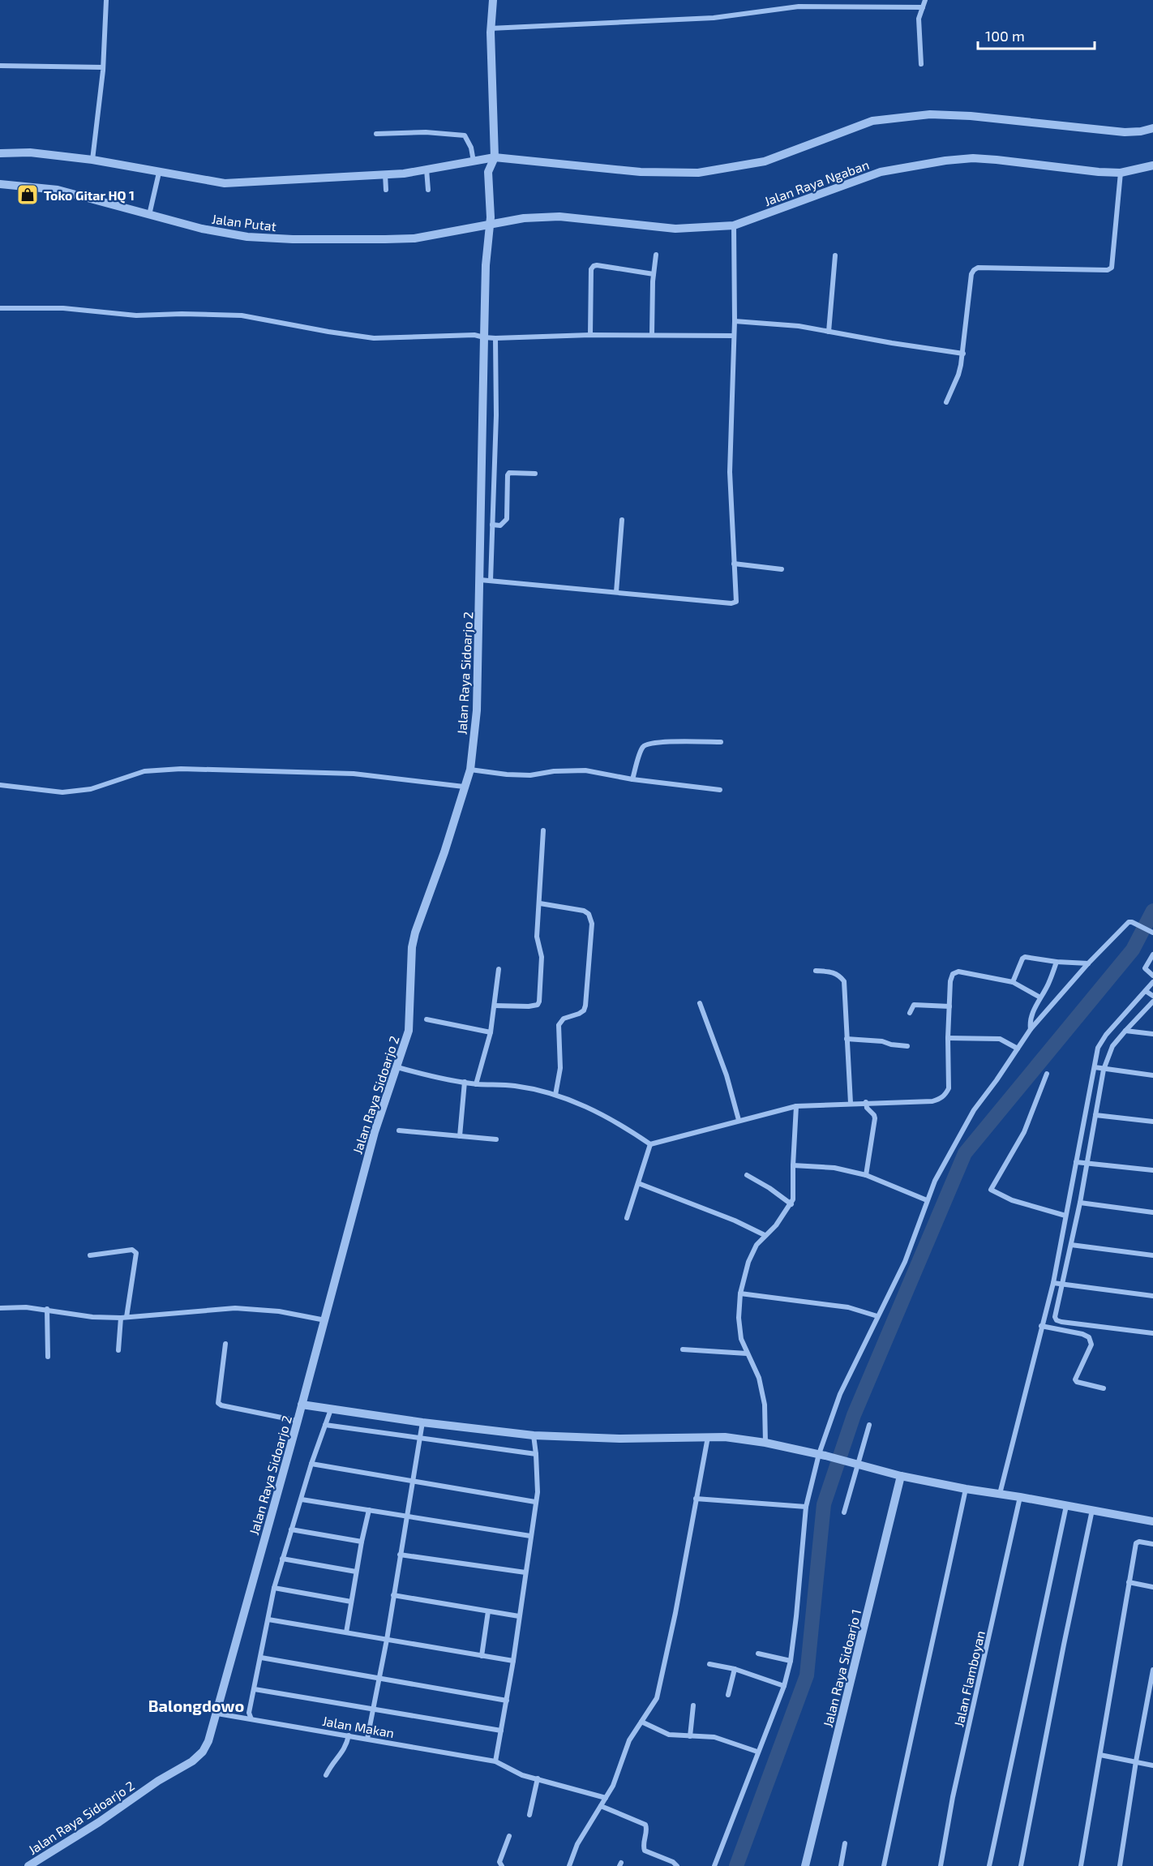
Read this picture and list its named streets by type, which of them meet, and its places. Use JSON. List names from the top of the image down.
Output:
{
  "streets": {
    "street": [
      "Jalan Raya Ngaban",
      "Jalan Putat",
      "Jalan Raya Sidoarjo 2",
      "Jalan Raya Sidoarjo 1",
      "Jalan Flamboyan",
      "Jalan Makan"
    ]
  },
  "crossings": [
    ["Jalan Raya Ngaban", "Jalan Putat"],
    ["Jalan Raya Ngaban", "Jalan Raya Sidoarjo 2"],
    ["Jalan Putat", "Jalan Raya Sidoarjo 2"],
    ["Jalan Raya Sidoarjo 2", "Jalan Makan"]
  ],
  "districts": ["Balongdowo"],
  "places": {
    "shop": ["Toko Gitar HQ 1"]
  },
  "scale_bar": "100 m"
}
